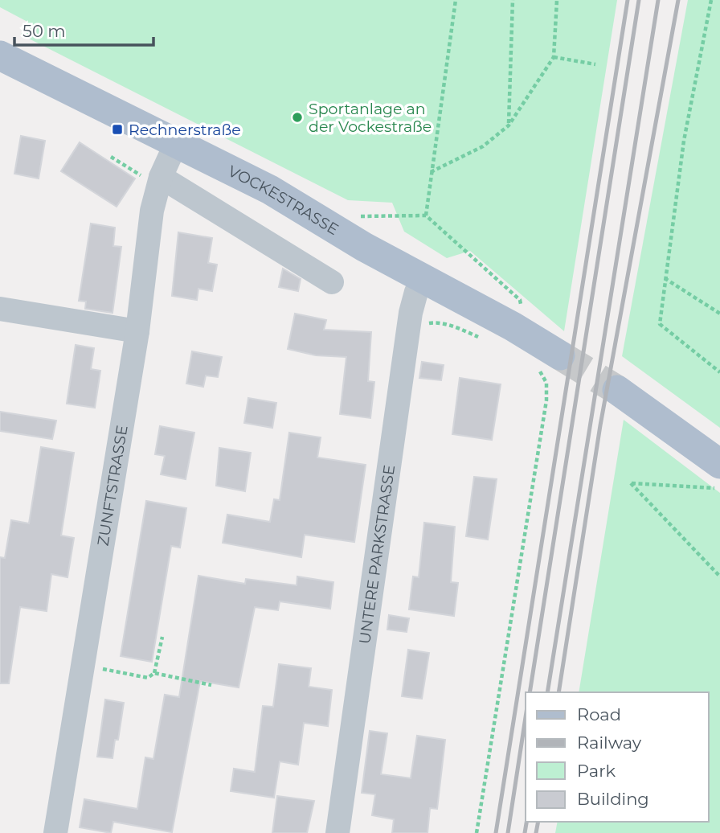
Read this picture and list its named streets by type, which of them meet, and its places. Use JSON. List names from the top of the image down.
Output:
{
  "streets": {
    "main road": ["VOCKESTRASSE"],
    "street": ["ZUNFTSTRASSE", "UNTERE PARKSTRASSE"]
  },
  "crossings": [
    ["VOCKESTRASSE", "ZUNFTSTRASSE"],
    ["VOCKESTRASSE", "UNTERE PARKSTRASSE"]
  ],
  "places": {
    "other": ["Sportanlage an der Vockestraße"],
    "transit": ["Rechnerstraße"]
  },
  "legend": [
    "Road",
    "Railway",
    "Park",
    "Building"
  ],
  "scale_bar": "50 m"
}
